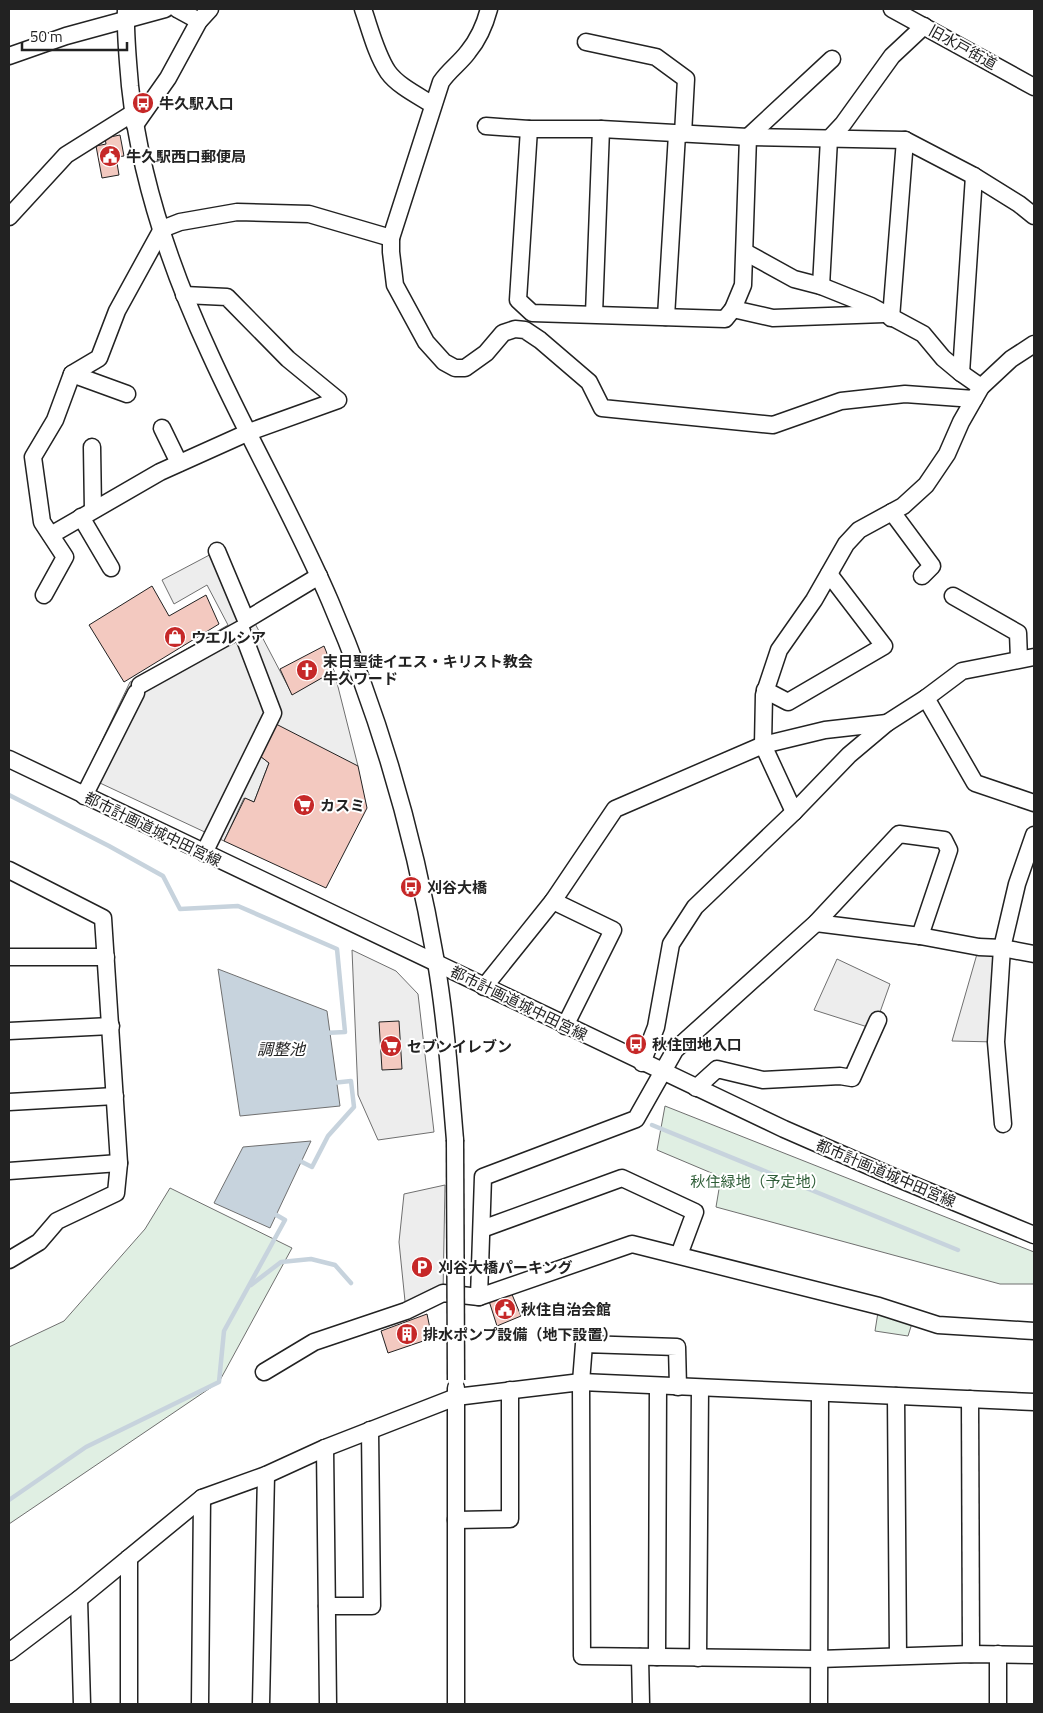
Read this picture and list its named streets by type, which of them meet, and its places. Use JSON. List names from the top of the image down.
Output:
{
  "streets": {
    "street": ["旧水戸街道", "都市計画道城中田宮線"]
  },
  "water": ["調整池"],
  "parks": ["秋住緑地（予定地）"],
  "places": {
    "bus stop": ["牛久駅入口", "刈谷大橋", "秋住団地入口"],
    "public building": ["牛久駅西口郵便局", "秋住自治会館"],
    "shop": ["ウエルシア"],
    "church": ["末日聖徒イエス・キリスト教会 牛久ワード"],
    "supermarket": ["カスミ", "セブンイレブン"],
    "parking": ["刈谷大橋パーキング"],
    "building": ["排水ポンプ設備（地下設置）"]
  },
  "scale_bar": "50 m"
}
